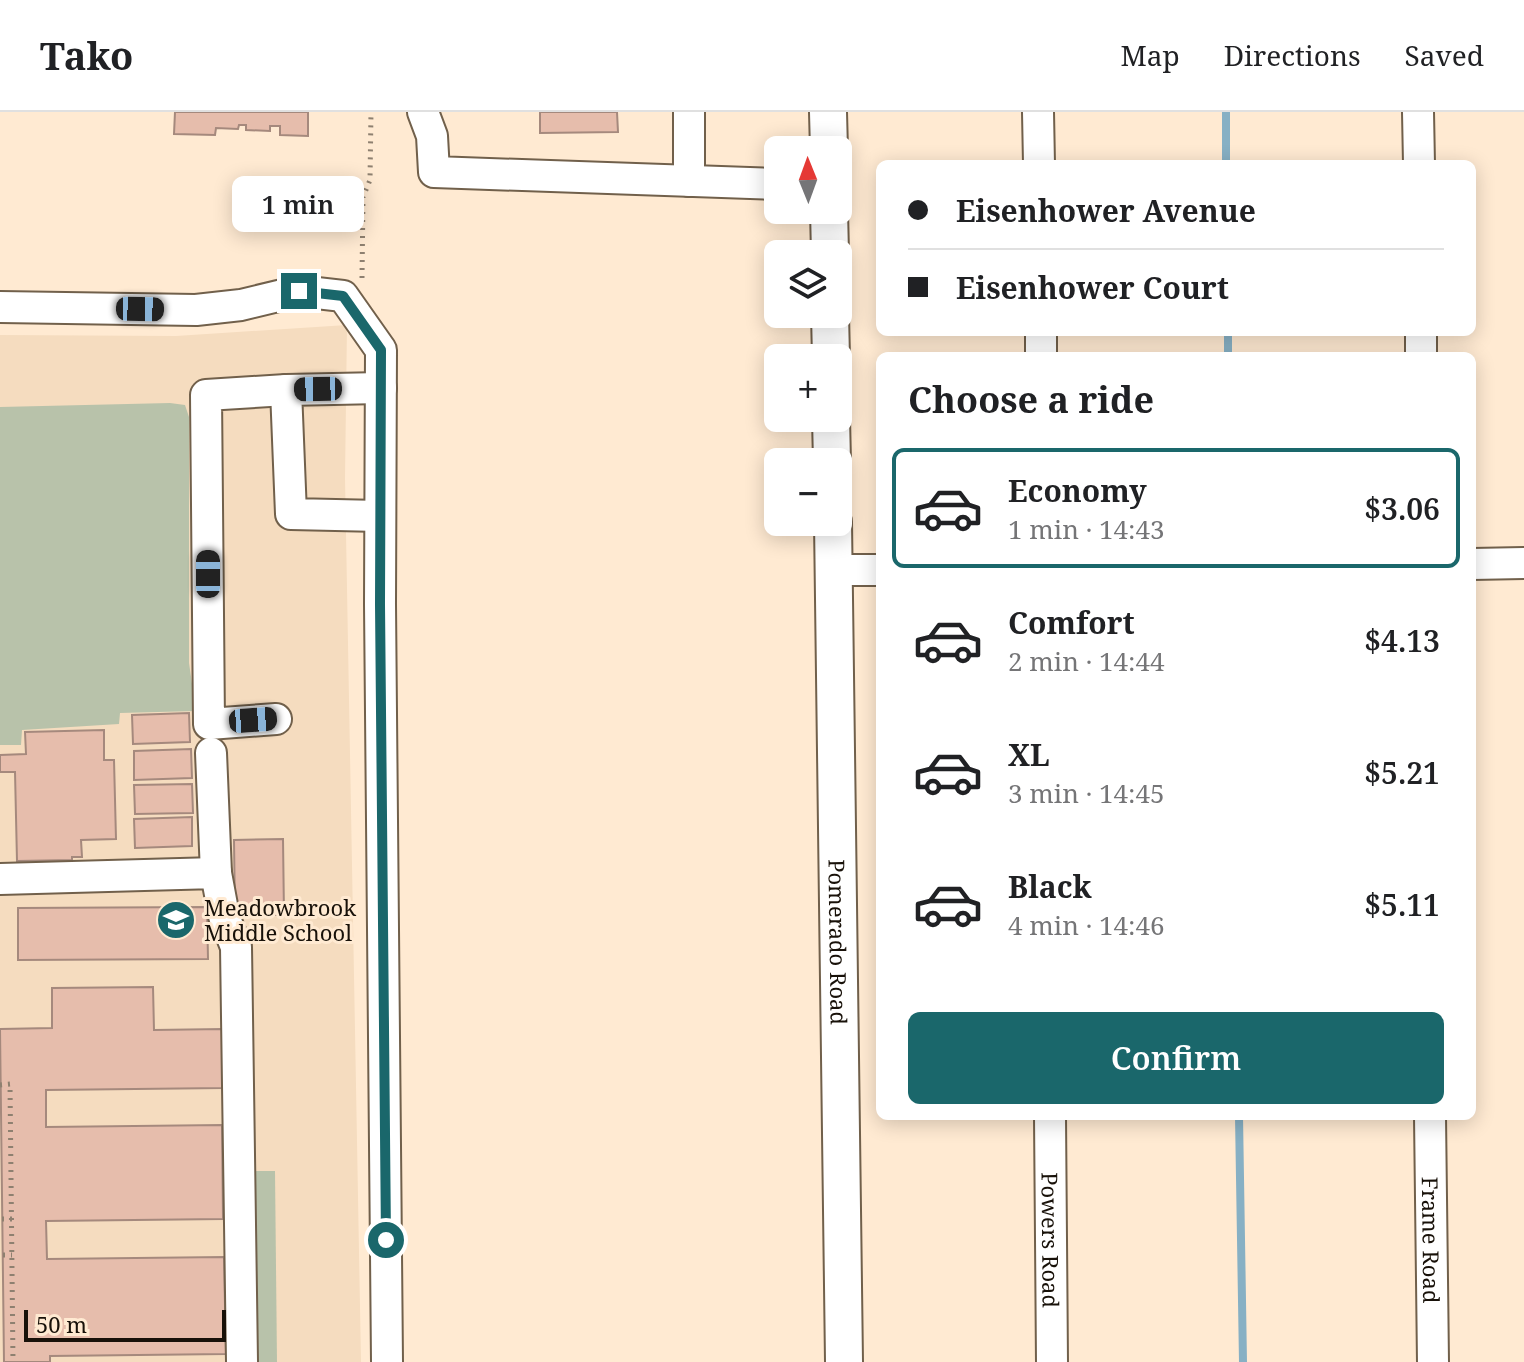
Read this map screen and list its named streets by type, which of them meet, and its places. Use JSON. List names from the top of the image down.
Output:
{
  "streets": {
    "main road": ["Pomerado Road"],
    "street": ["Powers Road", "Frame Road"]
  },
  "places": {
    "school or university": ["Meadowbrook Middle School"]
  },
  "scale_bar": "50 m",
  "north": "top",
  "page": {
    "header": "Tako",
    "nav": ["Map", "Directions", "Saved"],
    "map_buttons": ["+", "−"],
    "banner": ["Eisenhower Avenue", "Eisenhower Court"],
    "bubble": "1 min",
    "heading": "Choose a ride",
    "list": [
      {
        "name": "Economy",
        "note": "1 min · 14:43",
        "value": "$3.06"
      },
      {
        "name": "Comfort",
        "note": "2 min · 14:44",
        "value": "$4.13"
      },
      {
        "name": "XL",
        "note": "3 min · 14:45",
        "value": "$5.21"
      },
      {
        "name": "Black",
        "note": "4 min · 14:46",
        "value": "$5.11"
      }
    ],
    "buttons": "Confirm",
    "scale": "50 m"
  }
}
